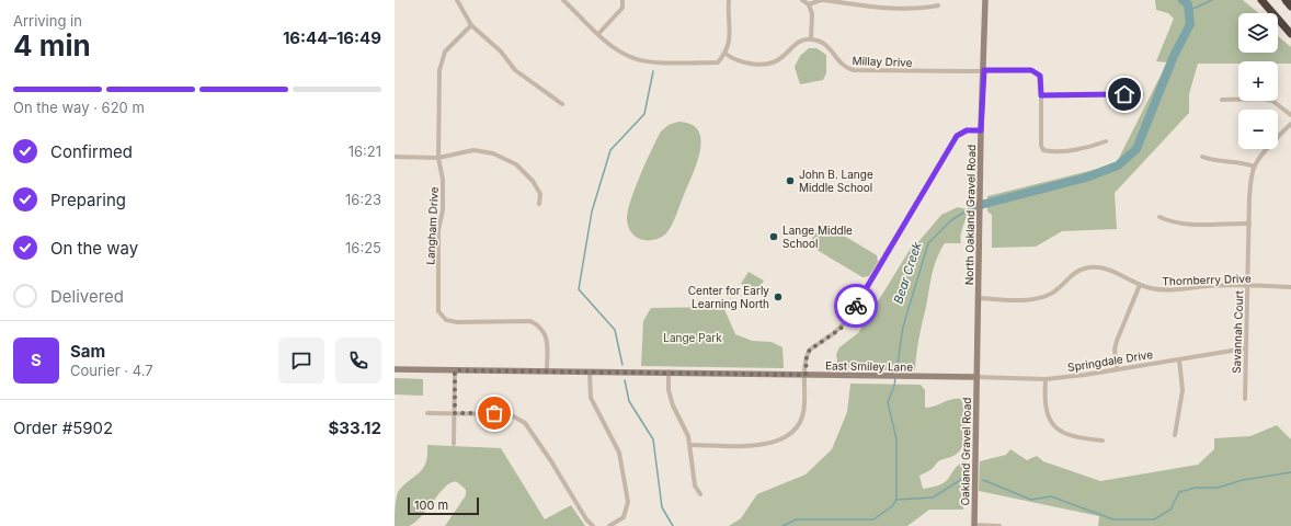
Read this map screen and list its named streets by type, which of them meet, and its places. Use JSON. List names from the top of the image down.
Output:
{
  "streets": {
    "street": [
      "Millay Drive",
      "North Oakland Gravel Road",
      "Langham Drive",
      "Thornberry Drive",
      "Savannah Court",
      "Springdale Drive",
      "East Smiley Lane",
      "Oakland Gravel Road"
    ]
  },
  "crossings": [
    ["Millay Drive", "North Oakland Gravel Road"],
    ["North Oakland Gravel Road", "Thornberry Drive"],
    ["North Oakland Gravel Road", "Springdale Drive"],
    ["North Oakland Gravel Road", "East Smiley Lane"],
    ["North Oakland Gravel Road", "Oakland Gravel Road"],
    ["Langham Drive", "East Smiley Lane"],
    ["Thornberry Drive", "Savannah Court"],
    ["Savannah Court", "Springdale Drive"],
    ["Springdale Drive", "East Smiley Lane"],
    ["Springdale Drive", "Oakland Gravel Road"],
    ["East Smiley Lane", "Oakland Gravel Road"]
  ],
  "water": ["Bear Creek"],
  "parks": ["Lange Park"],
  "places": ["John B. Lange Middle School", "Lange Middle School", "Center for Early Learning North"],
  "scale_bar": "100 m",
  "page": {
    "heading": ["4 min", "Arriving in", "16:44–16:49"],
    "panel": [
      "Sam",
      "Courier · 4.7",
      "Order #5902",
      "$33.12"
    ],
    "map_buttons": ["+", "−"],
    "bar": "On the way · 620 m",
    "list": [
      ["Confirmed", "16:21"],
      ["Preparing", "16:23"],
      ["On the way", "16:25"],
      "Delivered"
    ],
    "round": "S",
    "scale": "100 m"
  }
}
